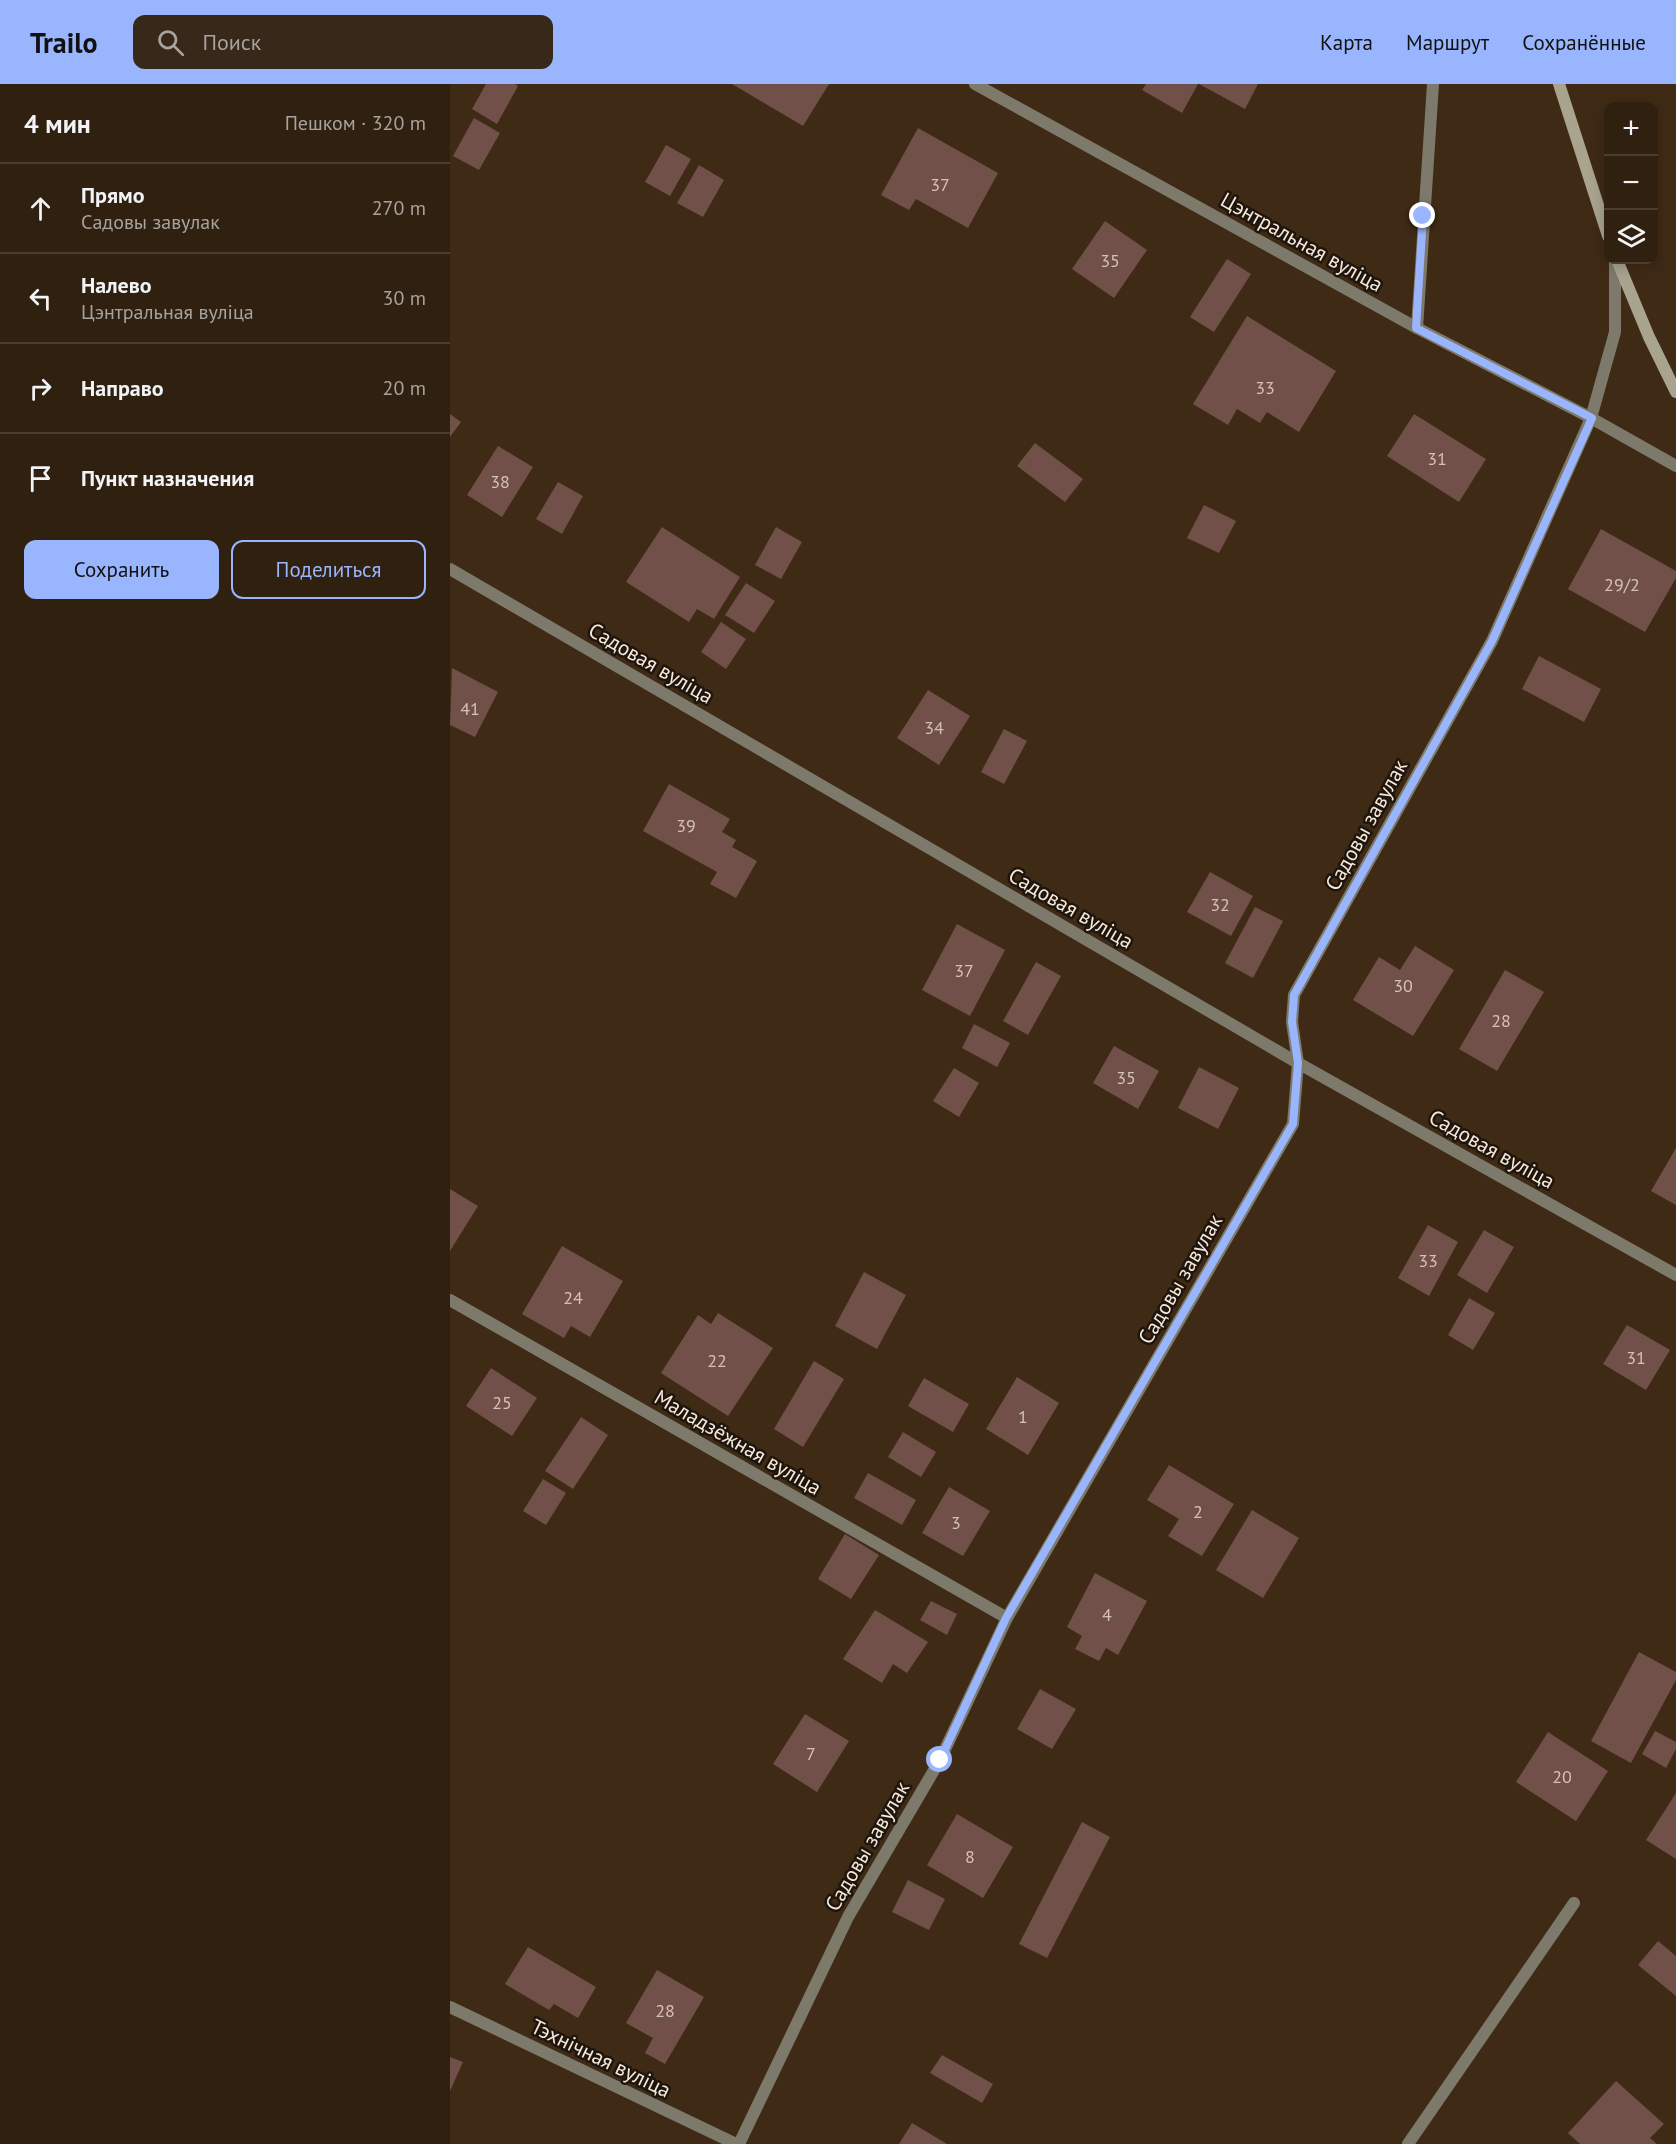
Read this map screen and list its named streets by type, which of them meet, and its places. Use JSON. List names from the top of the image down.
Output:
{
  "streets": {
    "street": [
      "Цэнтральная вуліца",
      "Садовая вуліца",
      "Садовы завулак",
      "Маладзёжная вуліца",
      "Тэхнічная вуліца"
    ]
  },
  "crossings": [
    ["Цэнтральная вуліца", "Садовы завулак"],
    ["Садовая вуліца", "Садовы завулак"],
    ["Садовы завулак", "Маладзёжная вуліца"],
    ["Садовы завулак", "Тэхнічная вуліца"]
  ],
  "house_numbers": [
    "37",
    "35",
    "33",
    "31",
    "38",
    "29/2",
    "41",
    "34",
    "39",
    "32",
    "37",
    "30",
    "28",
    "35",
    "33",
    "24",
    "31",
    "22",
    "25",
    "1",
    "2",
    "3",
    "4",
    "7",
    "20",
    "8",
    "28"
  ],
  "page": {
    "header": "Trailo",
    "search": "Поиск",
    "nav": ["Карта", "Маршрут", "Сохранённые"],
    "heading": ["4 мин", "Пешком · 320 m"],
    "map_buttons": ["+", "−"],
    "list": [
      ["Прямо", "Садовы завулак", "270 m"],
      ["Налево", "Цэнтральная вуліца", "30 m"],
      ["Направо", "20 m"],
      "Пункт назначения"
    ],
    "buttons": ["Сохранить", "Поделиться"]
  }
}
